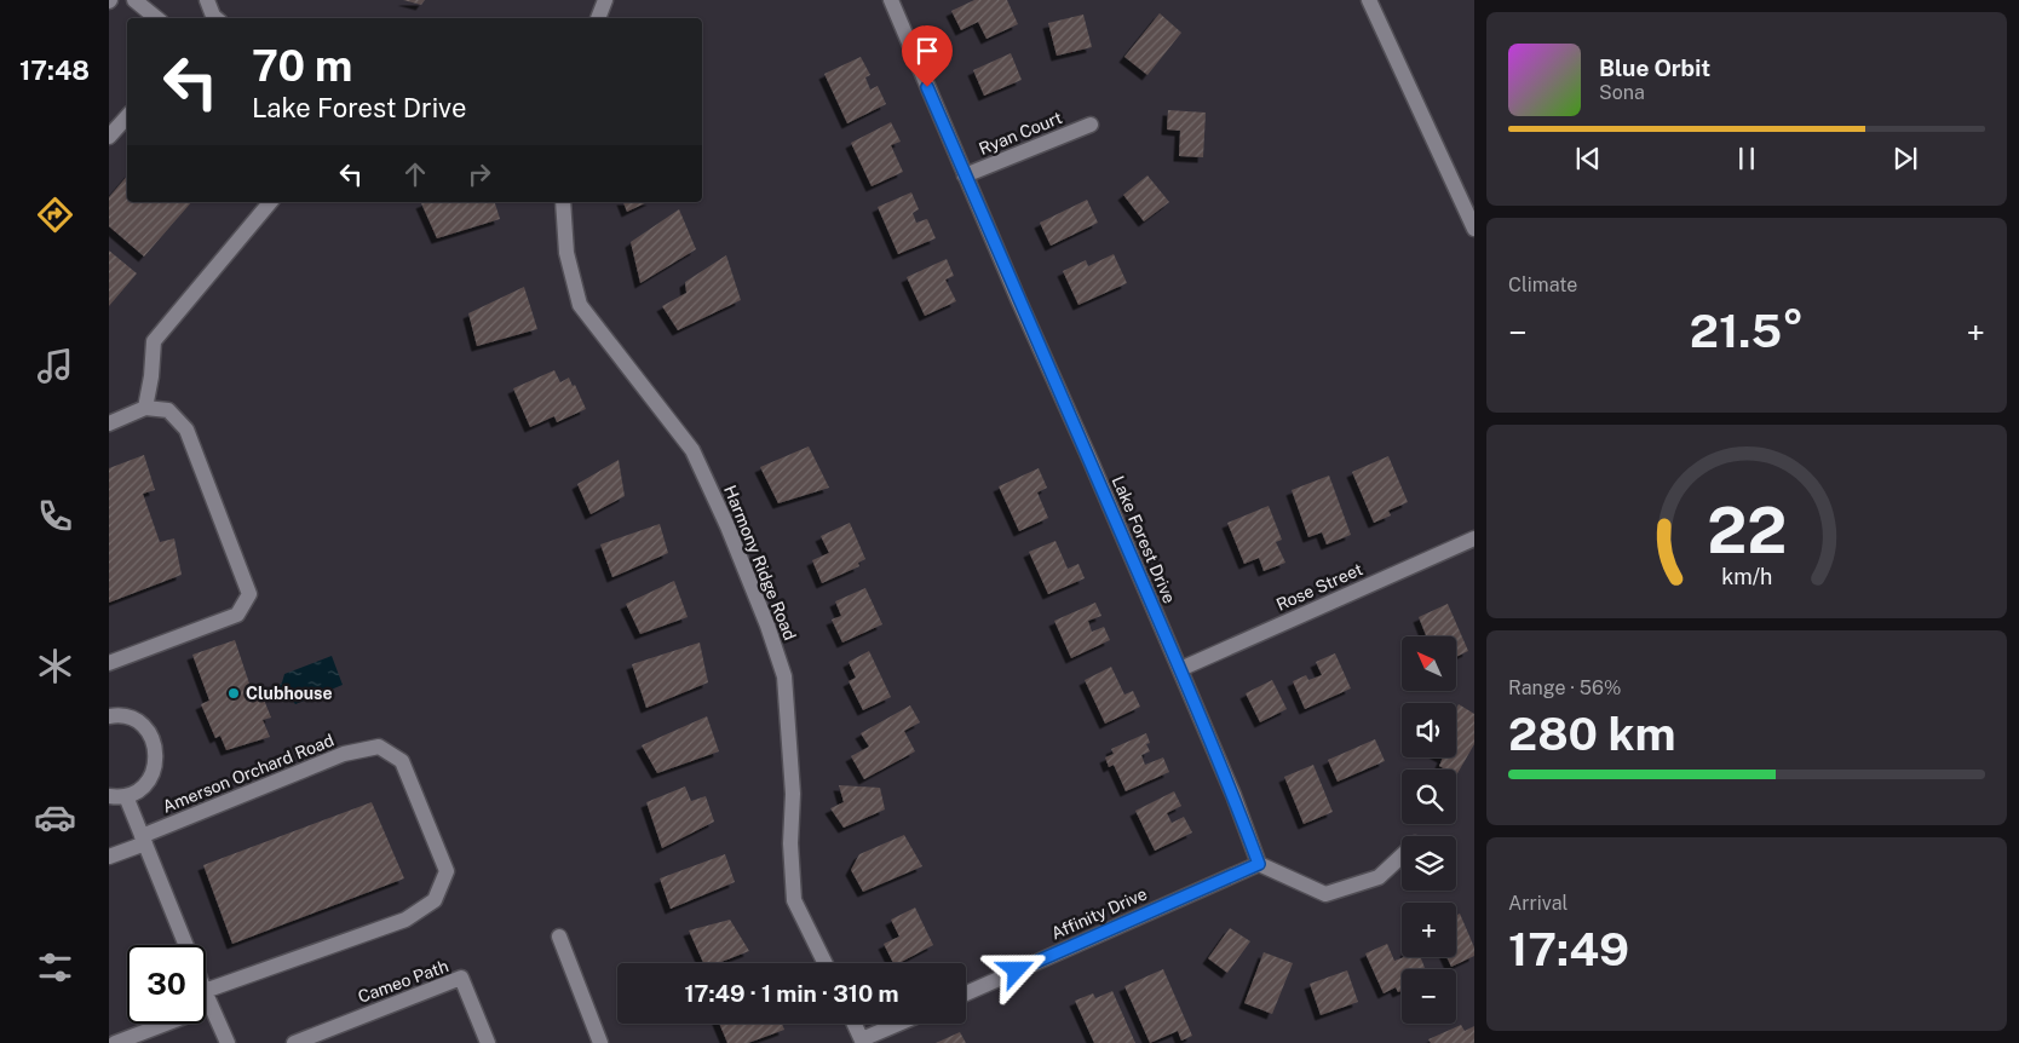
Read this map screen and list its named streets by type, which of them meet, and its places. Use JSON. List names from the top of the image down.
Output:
{
  "streets": {
    "street": [
      "Ryan Court",
      "Lake Forest Drive",
      "Harmony Ridge Road",
      "Rose Street",
      "Amerson Orchard Road",
      "Affinity Drive",
      "Cameo Path"
    ]
  },
  "crossings": [
    ["Ryan Court", "Lake Forest Drive"],
    ["Lake Forest Drive", "Rose Street"],
    ["Lake Forest Drive", "Affinity Drive"]
  ],
  "places": ["Clubhouse"],
  "north": "top left",
  "page": {
    "tabs": "17:48",
    "turn": ["70 m", "Lake Forest Drive"],
    "song": ["Blue Orbit", "Sona"],
    "tile": [
      "Climate",
      ["Range · 56%", "280 km"],
      ["Arrival", "17:49"]
    ],
    "heat": ["−", "21.5°", "+"],
    "map_buttons": ["+", "−"],
    "limit": "30",
    "trip": "17:49 · 1 min · 310 m",
    "gauge": ["22", "km/h"]
  }
}
